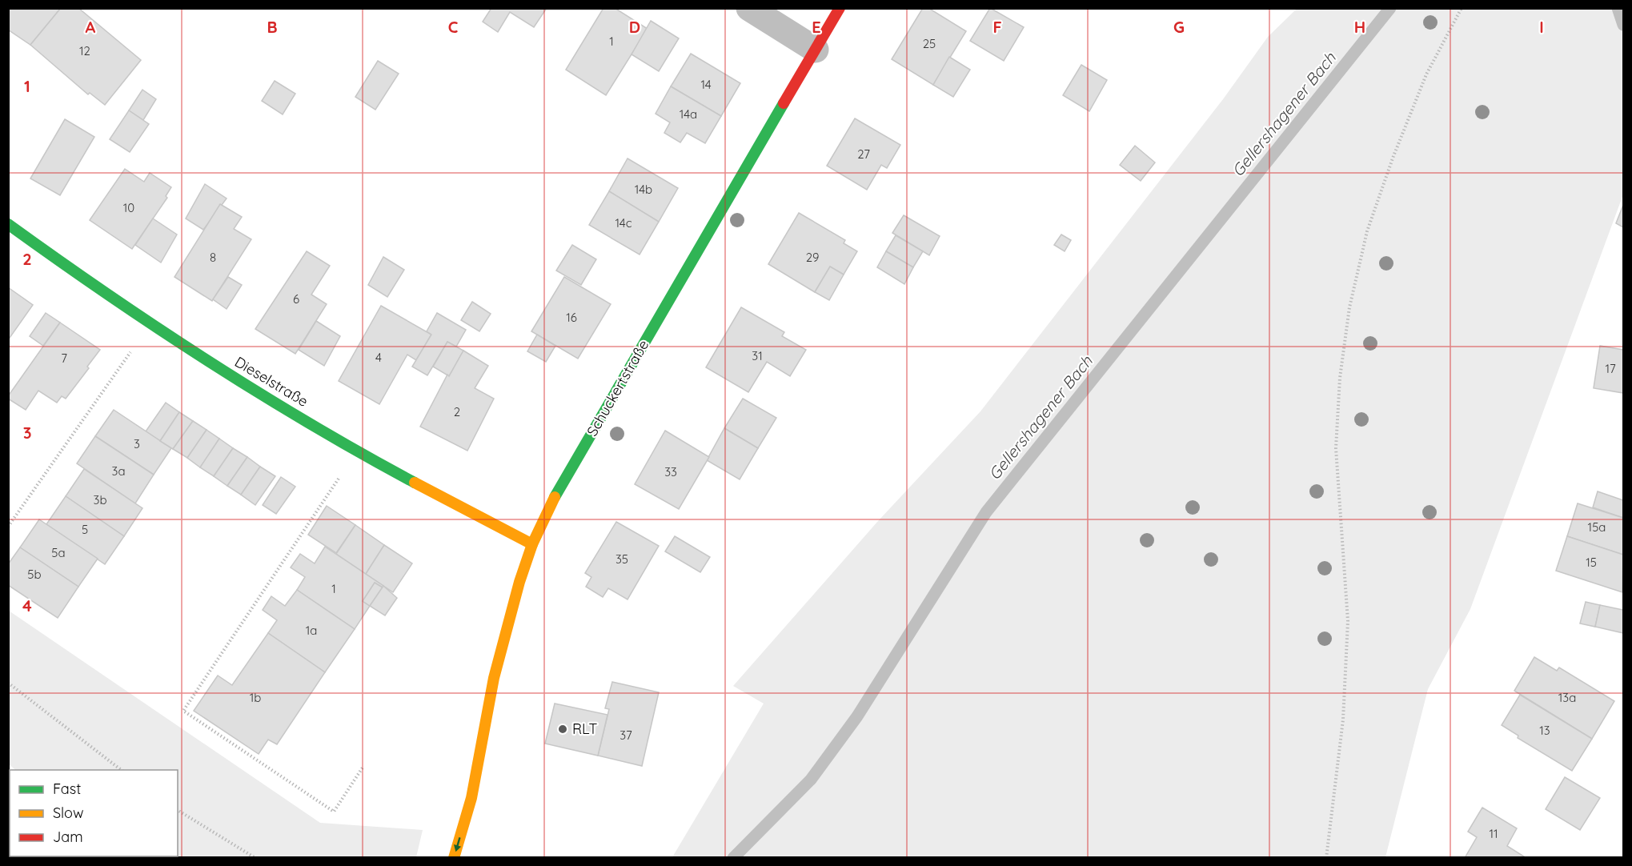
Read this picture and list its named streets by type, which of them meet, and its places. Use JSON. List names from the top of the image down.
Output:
{
  "streets": {
    "street": ["Dieselstraße", "Schuckertstraße"]
  },
  "crossings": [
    ["Dieselstraße", "Schuckertstraße"]
  ],
  "water": ["Gellershagener Bach"],
  "places": ["RLT"],
  "house_numbers": [
    "1",
    "25",
    "12",
    "14",
    "14a",
    "27",
    "14b",
    "10",
    "14c",
    "8",
    "29",
    "6",
    "16",
    "31",
    "4",
    "7",
    "17",
    "2",
    "3",
    "3a",
    "33",
    "3b",
    "15a",
    "5",
    "5a",
    "35",
    "15",
    "5b",
    "1",
    "1a",
    "1b",
    "13a",
    "13",
    "37",
    "11"
  ],
  "legend": ["Fast", "Slow", "Jam"],
  "grid": {
    "columns": [
      "A",
      "B",
      "C",
      "D",
      "E",
      "F",
      "G",
      "H",
      "I"
    ],
    "rows": [
      "1",
      "2",
      "3",
      "4"
    ]
  }
}
